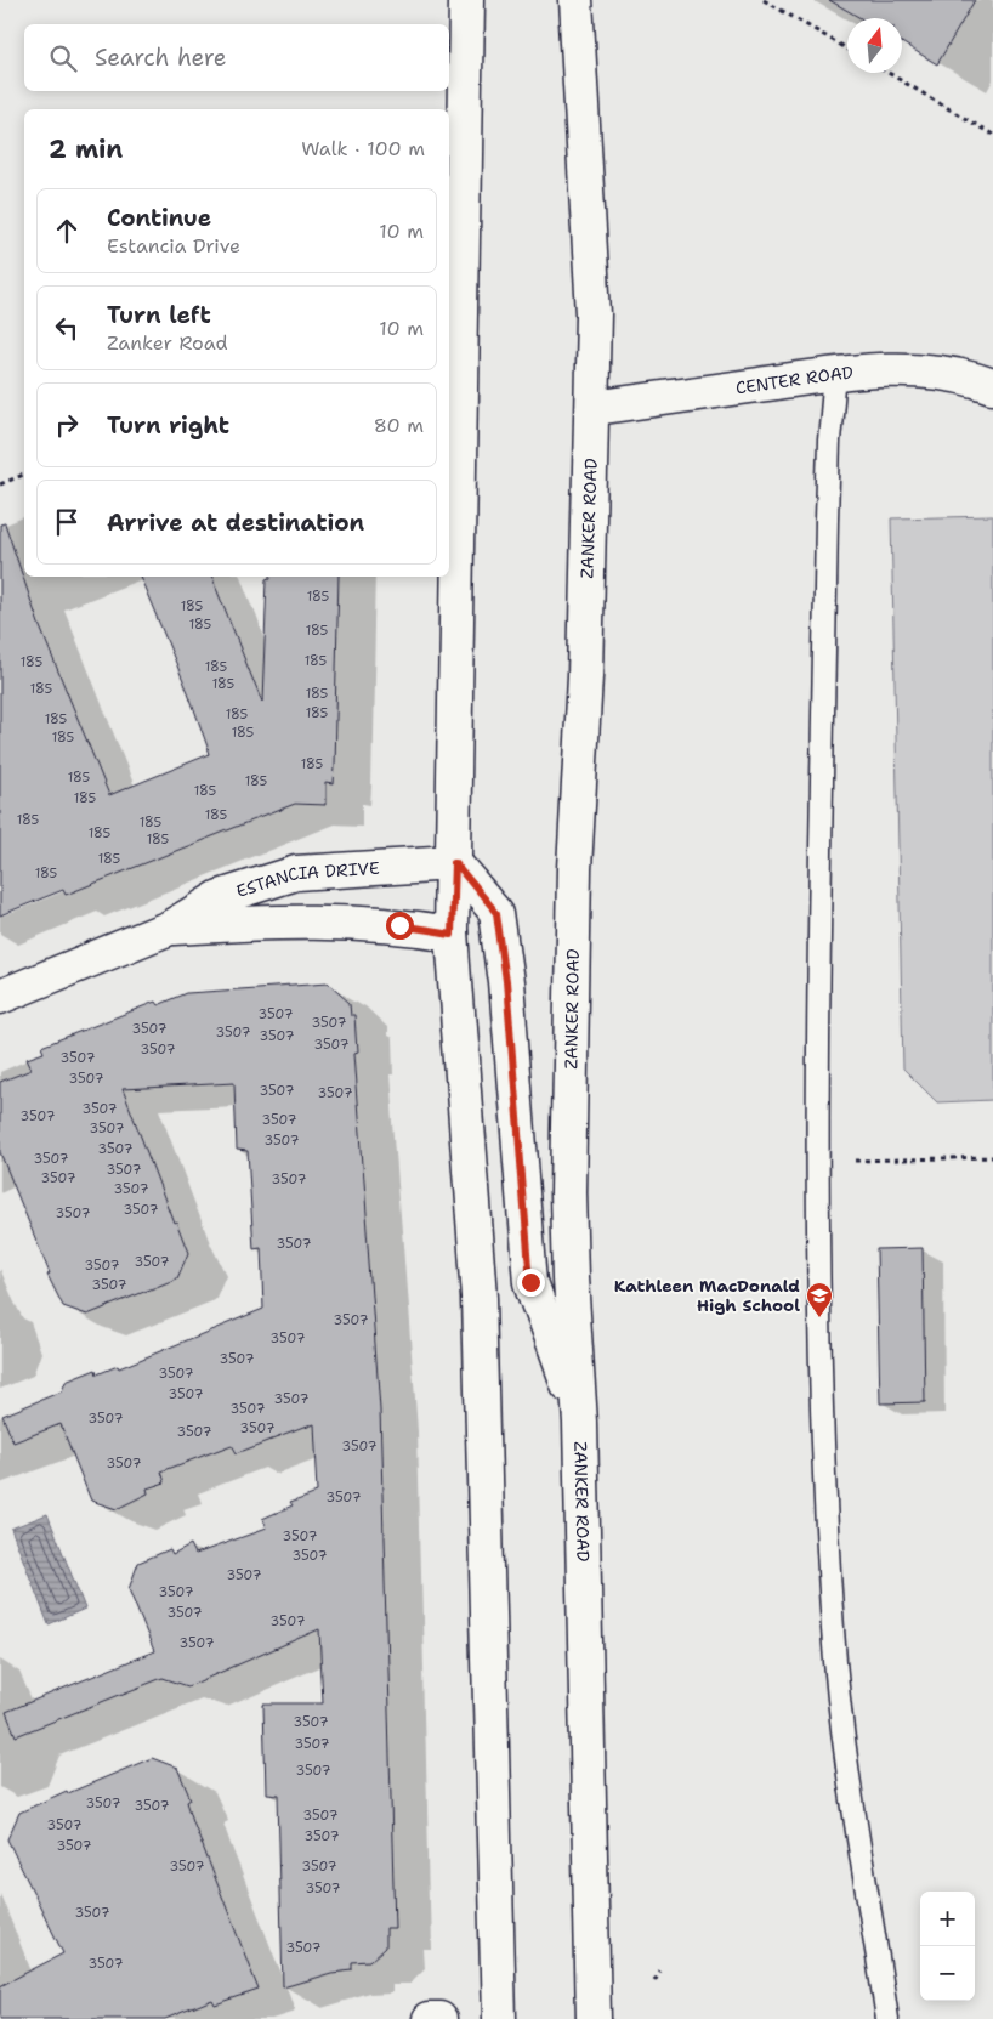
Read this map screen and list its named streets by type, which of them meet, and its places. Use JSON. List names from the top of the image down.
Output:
{
  "streets": {
    "main road": ["CENTER ROAD", "ZANKER ROAD", "ESTANCIA DRIVE"]
  },
  "crossings": [
    ["CENTER ROAD", "ZANKER ROAD"]
  ],
  "places": {
    "school or university": ["Kathleen MacDonald High School"]
  },
  "house_numbers": [
    "185",
    "185",
    "185",
    "185",
    "185",
    "185",
    "185",
    "185",
    "185",
    "185",
    "185",
    "185",
    "185",
    "185",
    "185",
    "185",
    "185",
    "185",
    "185",
    "185",
    "185",
    "185",
    "185",
    "185",
    "185",
    "185",
    "185",
    "3507",
    "3507",
    "3507",
    "3507",
    "3507",
    "3507",
    "3507",
    "3507",
    "3507",
    "3507",
    "3507",
    "3507",
    "3507",
    "3507",
    "3507",
    "3507",
    "3507",
    "3507",
    "3507",
    "3507",
    "3507",
    "3507",
    "3507",
    "3507",
    "3507",
    "3507",
    "3507",
    "3507",
    "3507",
    "3507",
    "3507",
    "3507",
    "3507",
    "3507",
    "3507",
    "3507",
    "3507",
    "3507",
    "3507",
    "3507",
    "3507",
    "3507",
    "3507",
    "3507",
    "3507",
    "3507",
    "3507",
    "3507",
    "3507",
    "3507",
    "3507",
    "3507",
    "3507",
    "3507",
    "3507",
    "3507",
    "3507",
    "3507",
    "3507",
    "3507",
    "3507",
    "3507",
    "3507"
  ],
  "north": "top",
  "page": {
    "search": "Search here",
    "heading": ["2 min", "Walk · 100 m"],
    "list": [
      ["Continue", "Estancia Drive", "10 m"],
      ["Turn left", "Zanker Road", "10 m"],
      ["Turn right", "80 m"],
      "Arrive at destination"
    ],
    "map_buttons": ["+", "−"]
  }
}
